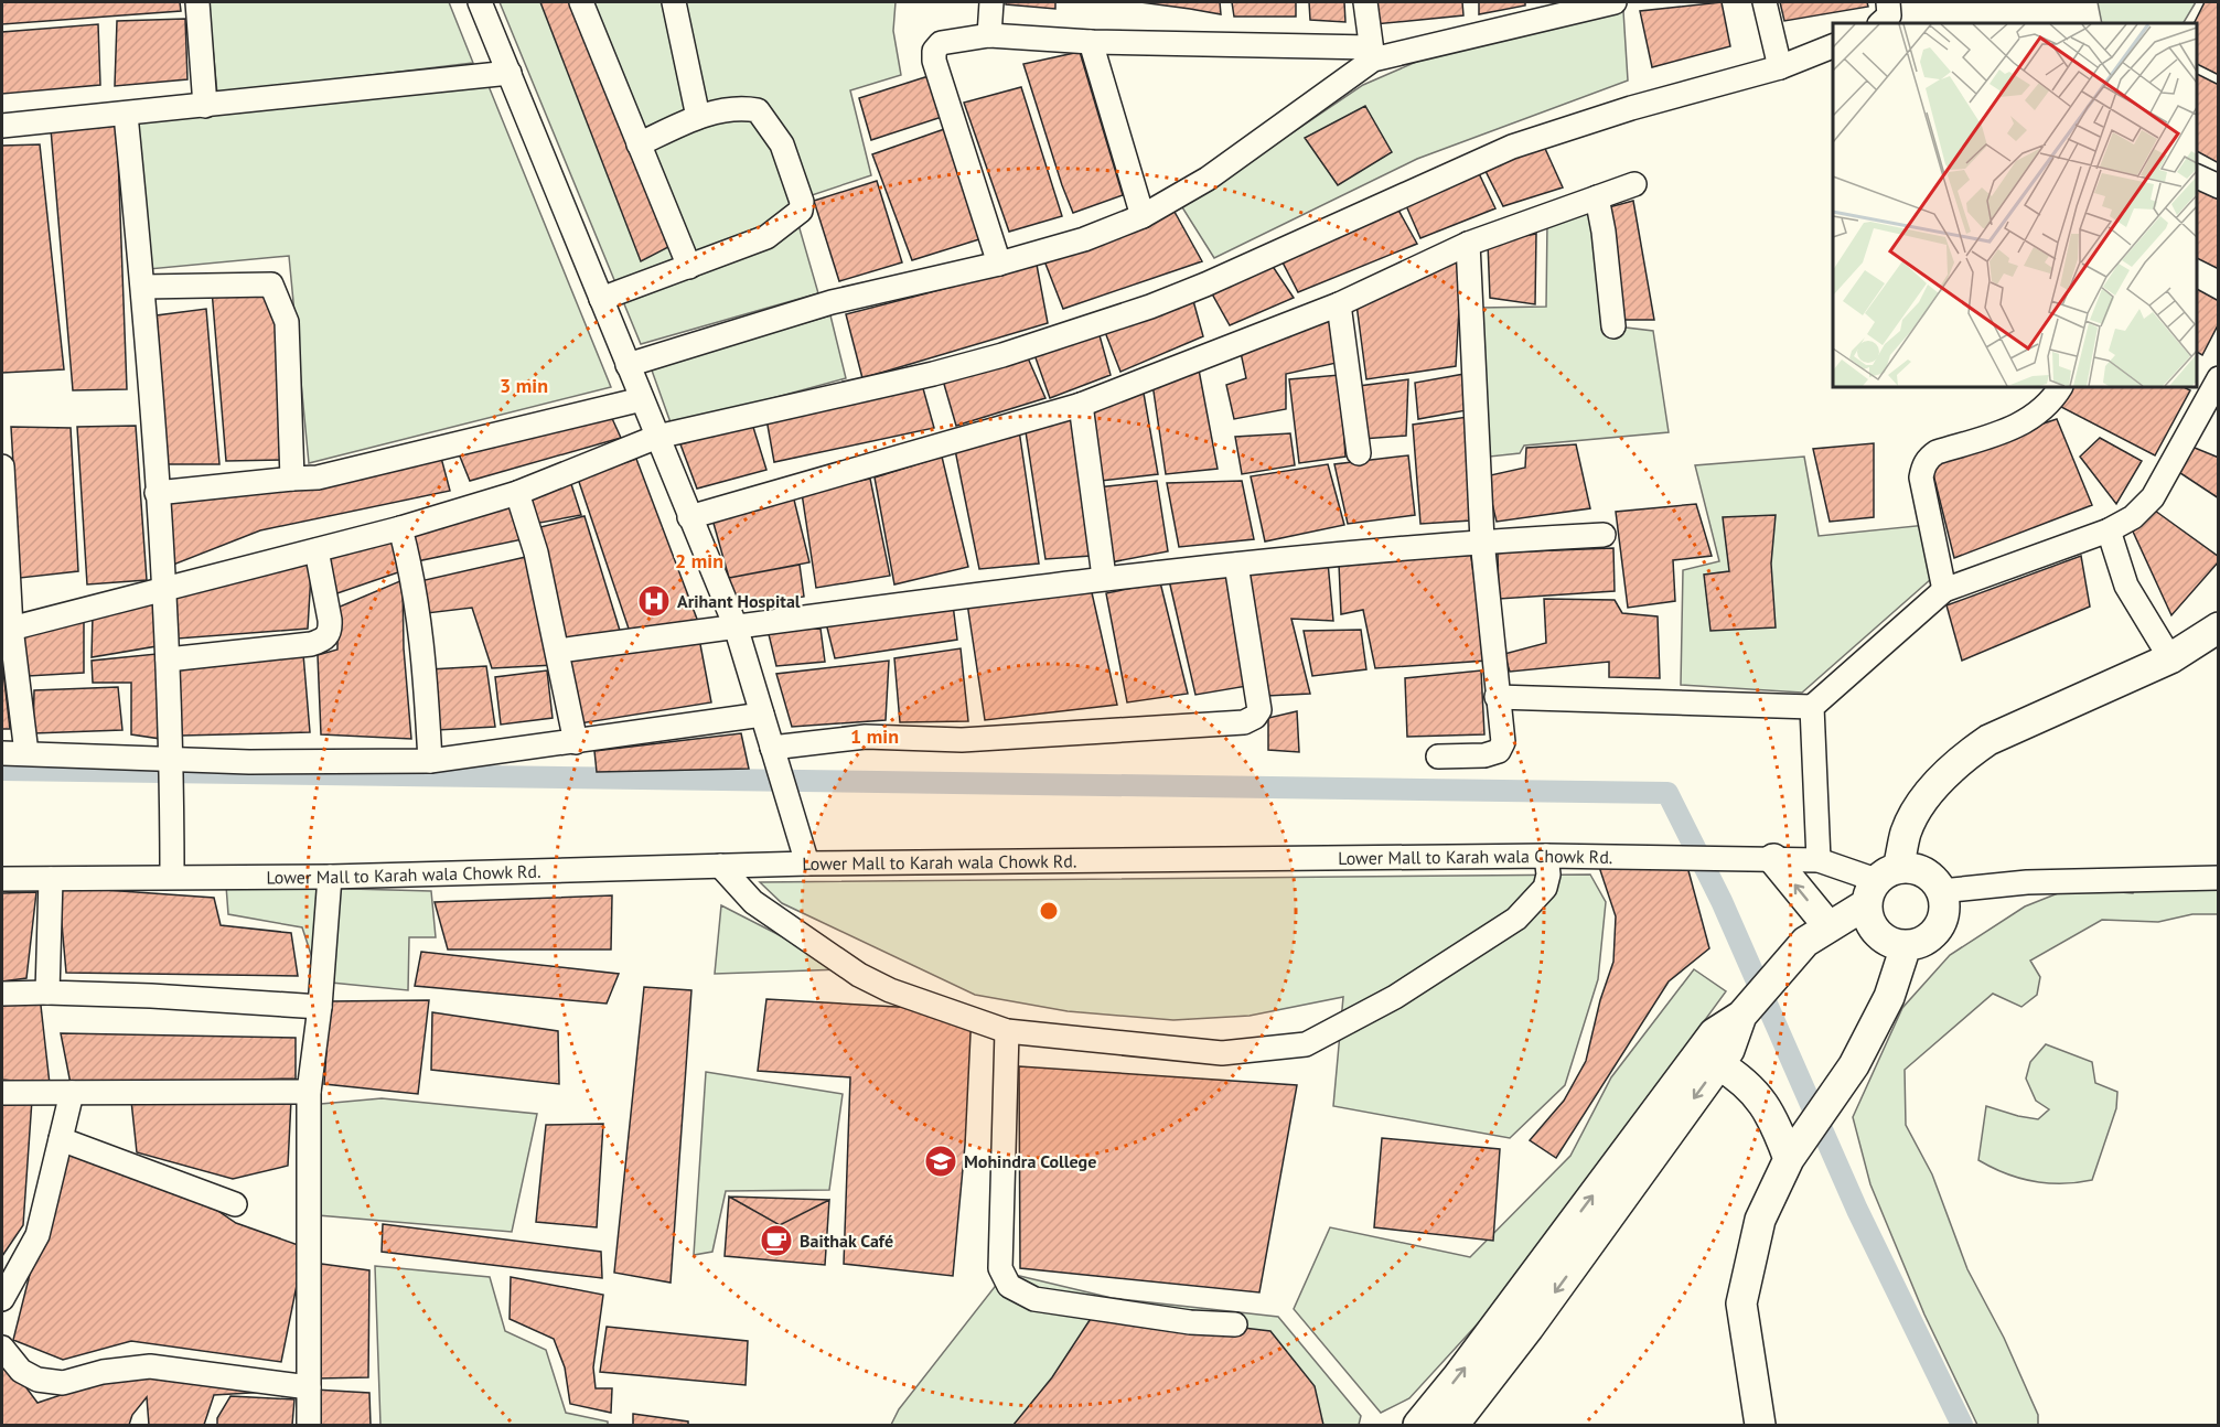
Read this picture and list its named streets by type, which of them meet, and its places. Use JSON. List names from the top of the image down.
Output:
{
  "streets": {
    "street": ["Lower Mall to Karah wala Chowk Rd."]
  },
  "places": {
    "hospital": ["Arihant Hospital"],
    "school or university": ["Mohindra College"],
    "cafe": ["Baithak Café"]
  },
  "rings": ["3 min", "2 min", "1 min"]
}
